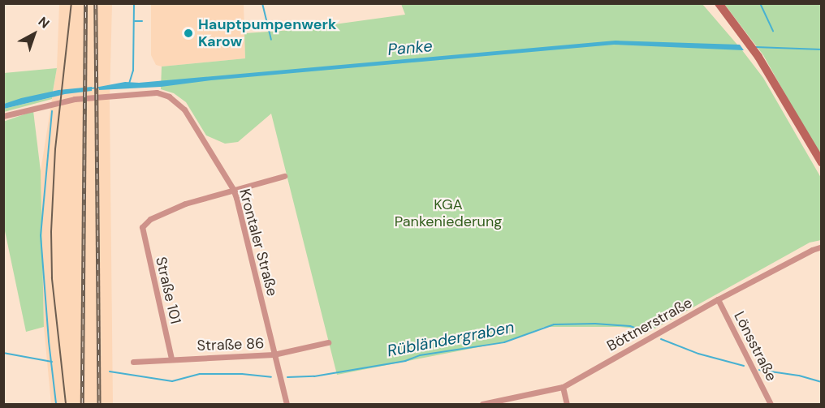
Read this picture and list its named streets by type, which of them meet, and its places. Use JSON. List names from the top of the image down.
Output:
{
  "streets": {
    "street": [
      "Krontaler Straße",
      "Straße 101",
      "Böttnerstraße",
      "Straße 86",
      "Lönsstraße"
    ]
  },
  "crossings": [
    ["Krontaler Straße", "Straße 101"],
    ["Krontaler Straße", "Straße 86"],
    ["Straße 101", "Straße 86"],
    ["Böttnerstraße", "Lönsstraße"]
  ],
  "water": ["Panke", "Rübländergraben"],
  "parks": ["KGA Pankeniederung"],
  "places": ["Hauptpumpenwerk Karow"],
  "north": "top right"
}
